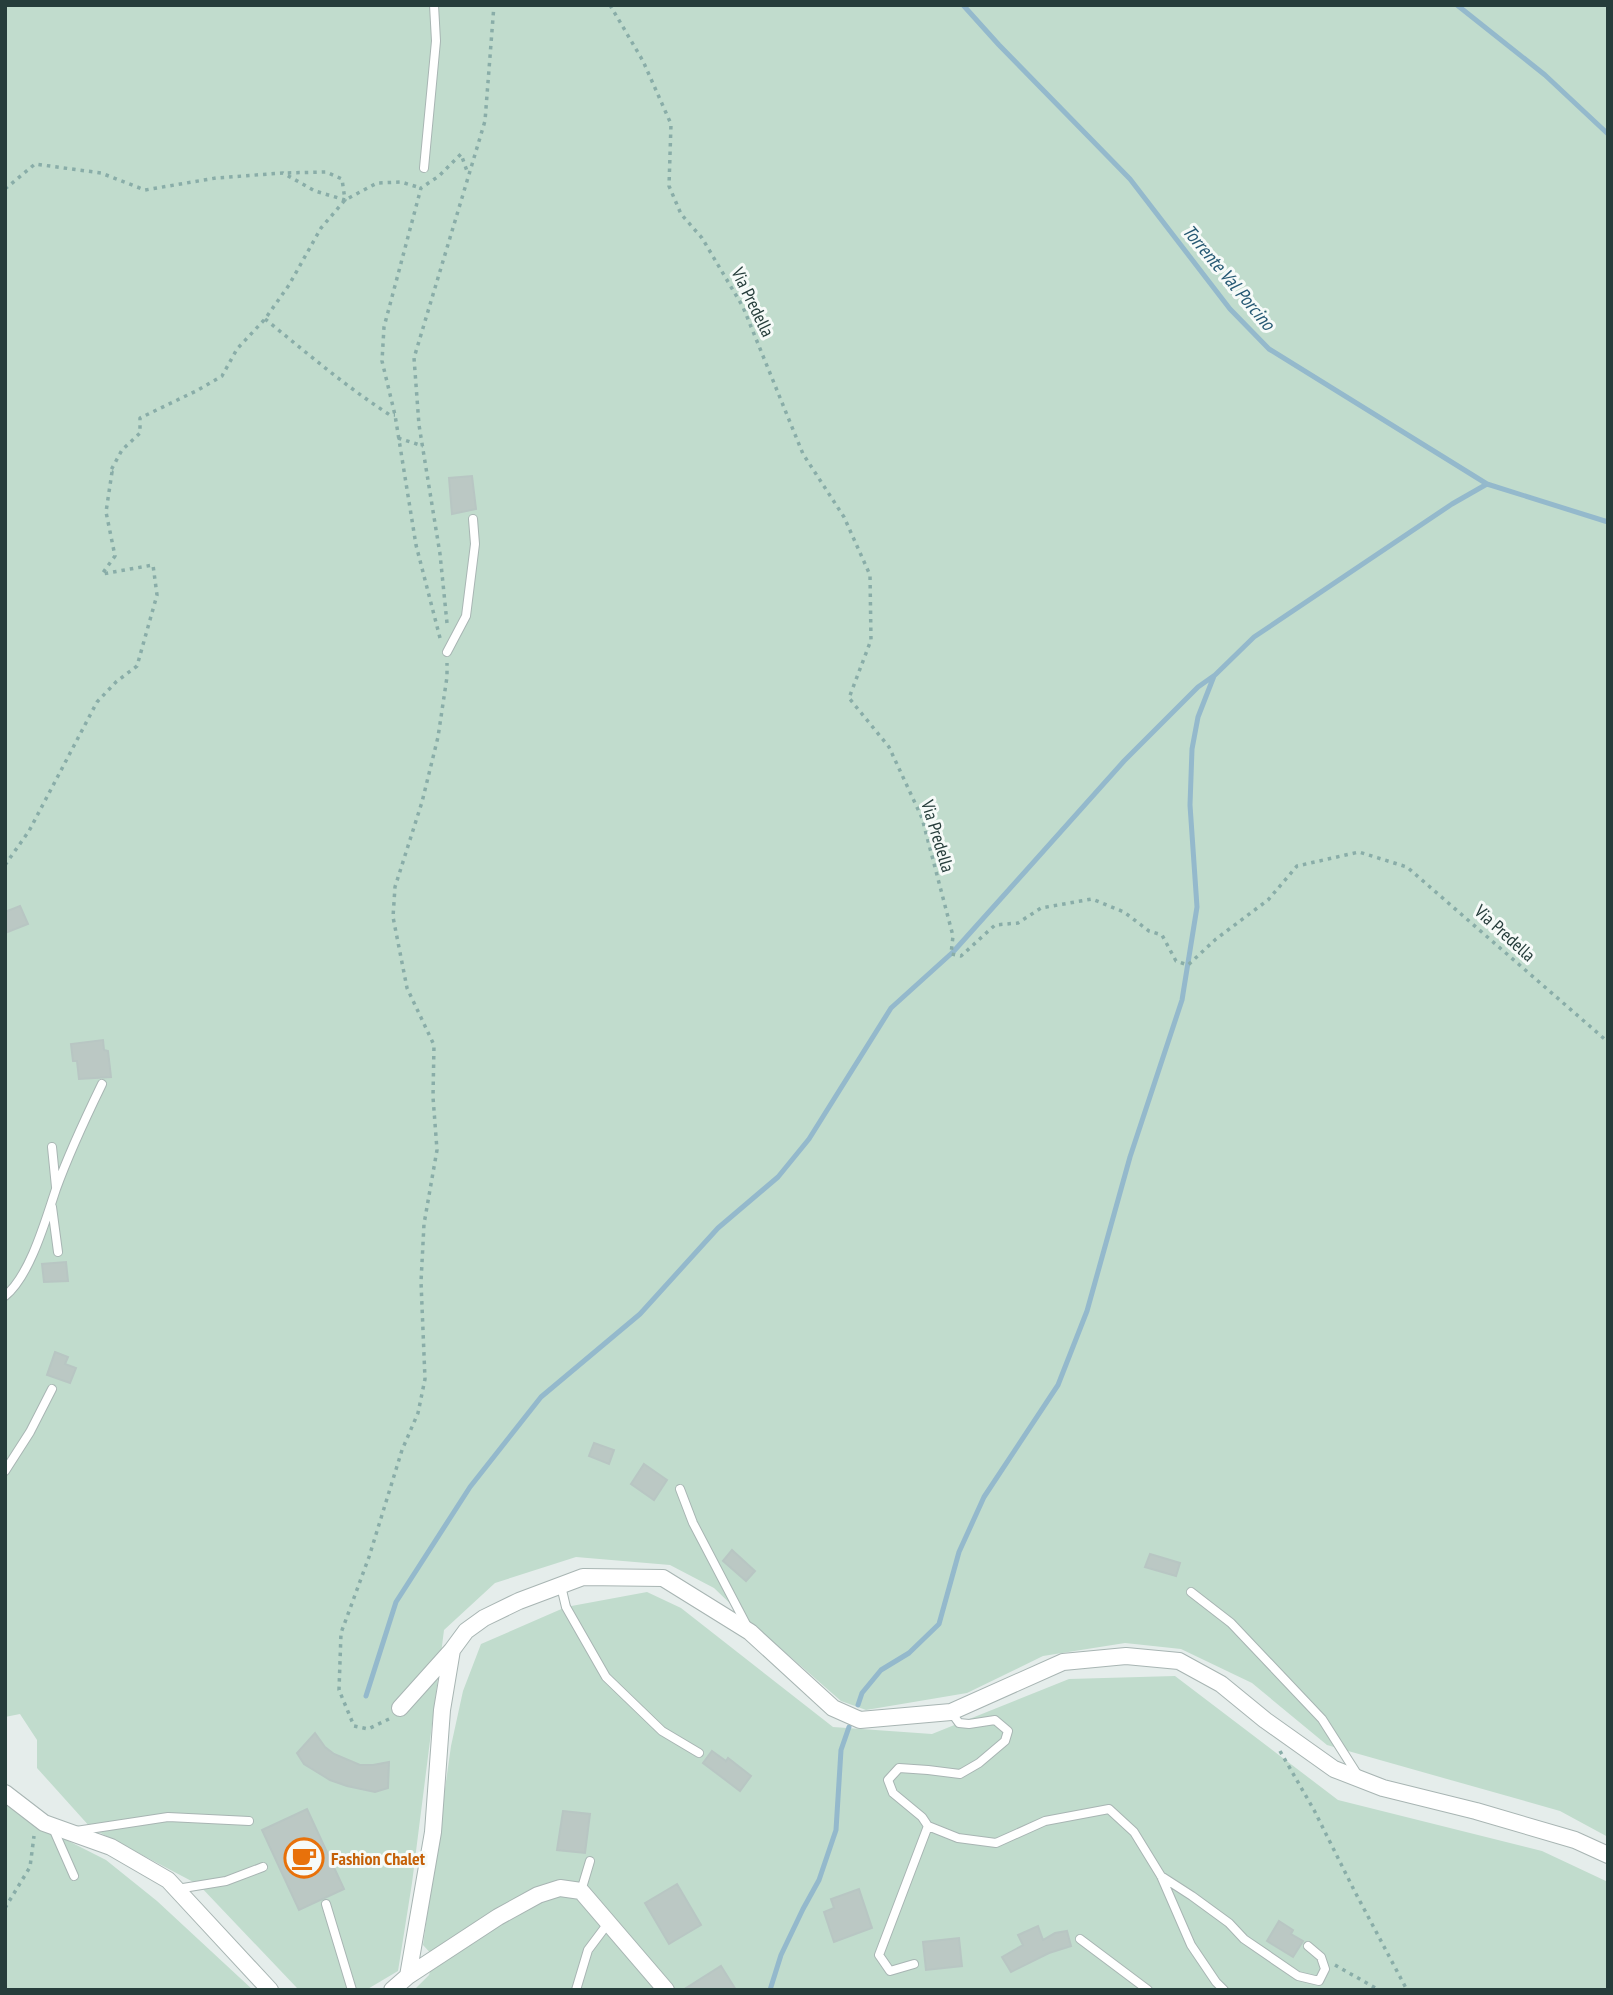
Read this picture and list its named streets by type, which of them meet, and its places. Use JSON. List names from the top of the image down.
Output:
{
  "streets": {
    "path": ["Via Predella"]
  },
  "water": ["Torrente Val Porcino"],
  "places": {
    "cafe": ["Fashion Chalet"]
  }
}
